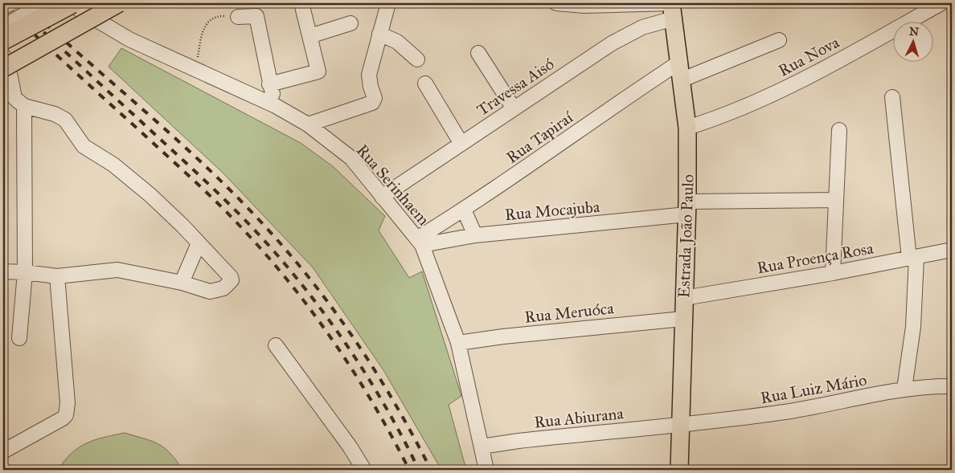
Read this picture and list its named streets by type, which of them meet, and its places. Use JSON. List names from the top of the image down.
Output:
{
  "streets": {
    "main road": ["Estrada João Paulo"],
    "street": [
      "Rua Nova",
      "Travessa Aisó",
      "Rua Tapiraí",
      "Rua Serinhaem",
      "Rua Mocajuba",
      "Rua Proença Rosa",
      "Rua Meruóca",
      "Rua Luiz Mário",
      "Rua Abiurana"
    ]
  },
  "crossings": [
    ["Rua Nova", "Estrada João Paulo"],
    ["Travessa Aisó", "Rua Serinhaem"],
    ["Travessa Aisó", "Estrada João Paulo"],
    ["Rua Tapiraí", "Rua Serinhaem"],
    ["Rua Tapiraí", "Rua Mocajuba"],
    ["Rua Tapiraí", "Estrada João Paulo"],
    ["Rua Serinhaem", "Rua Mocajuba"],
    ["Rua Serinhaem", "Rua Meruóca"],
    ["Rua Serinhaem", "Rua Abiurana"],
    ["Rua Mocajuba", "Estrada João Paulo"],
    ["Estrada João Paulo", "Rua Proença Rosa"],
    ["Estrada João Paulo", "Rua Meruóca"],
    ["Estrada João Paulo", "Rua Luiz Mário"],
    ["Estrada João Paulo", "Rua Abiurana"],
    ["Rua Luiz Mário", "Rua Abiurana"]
  ],
  "north": "top"
}
